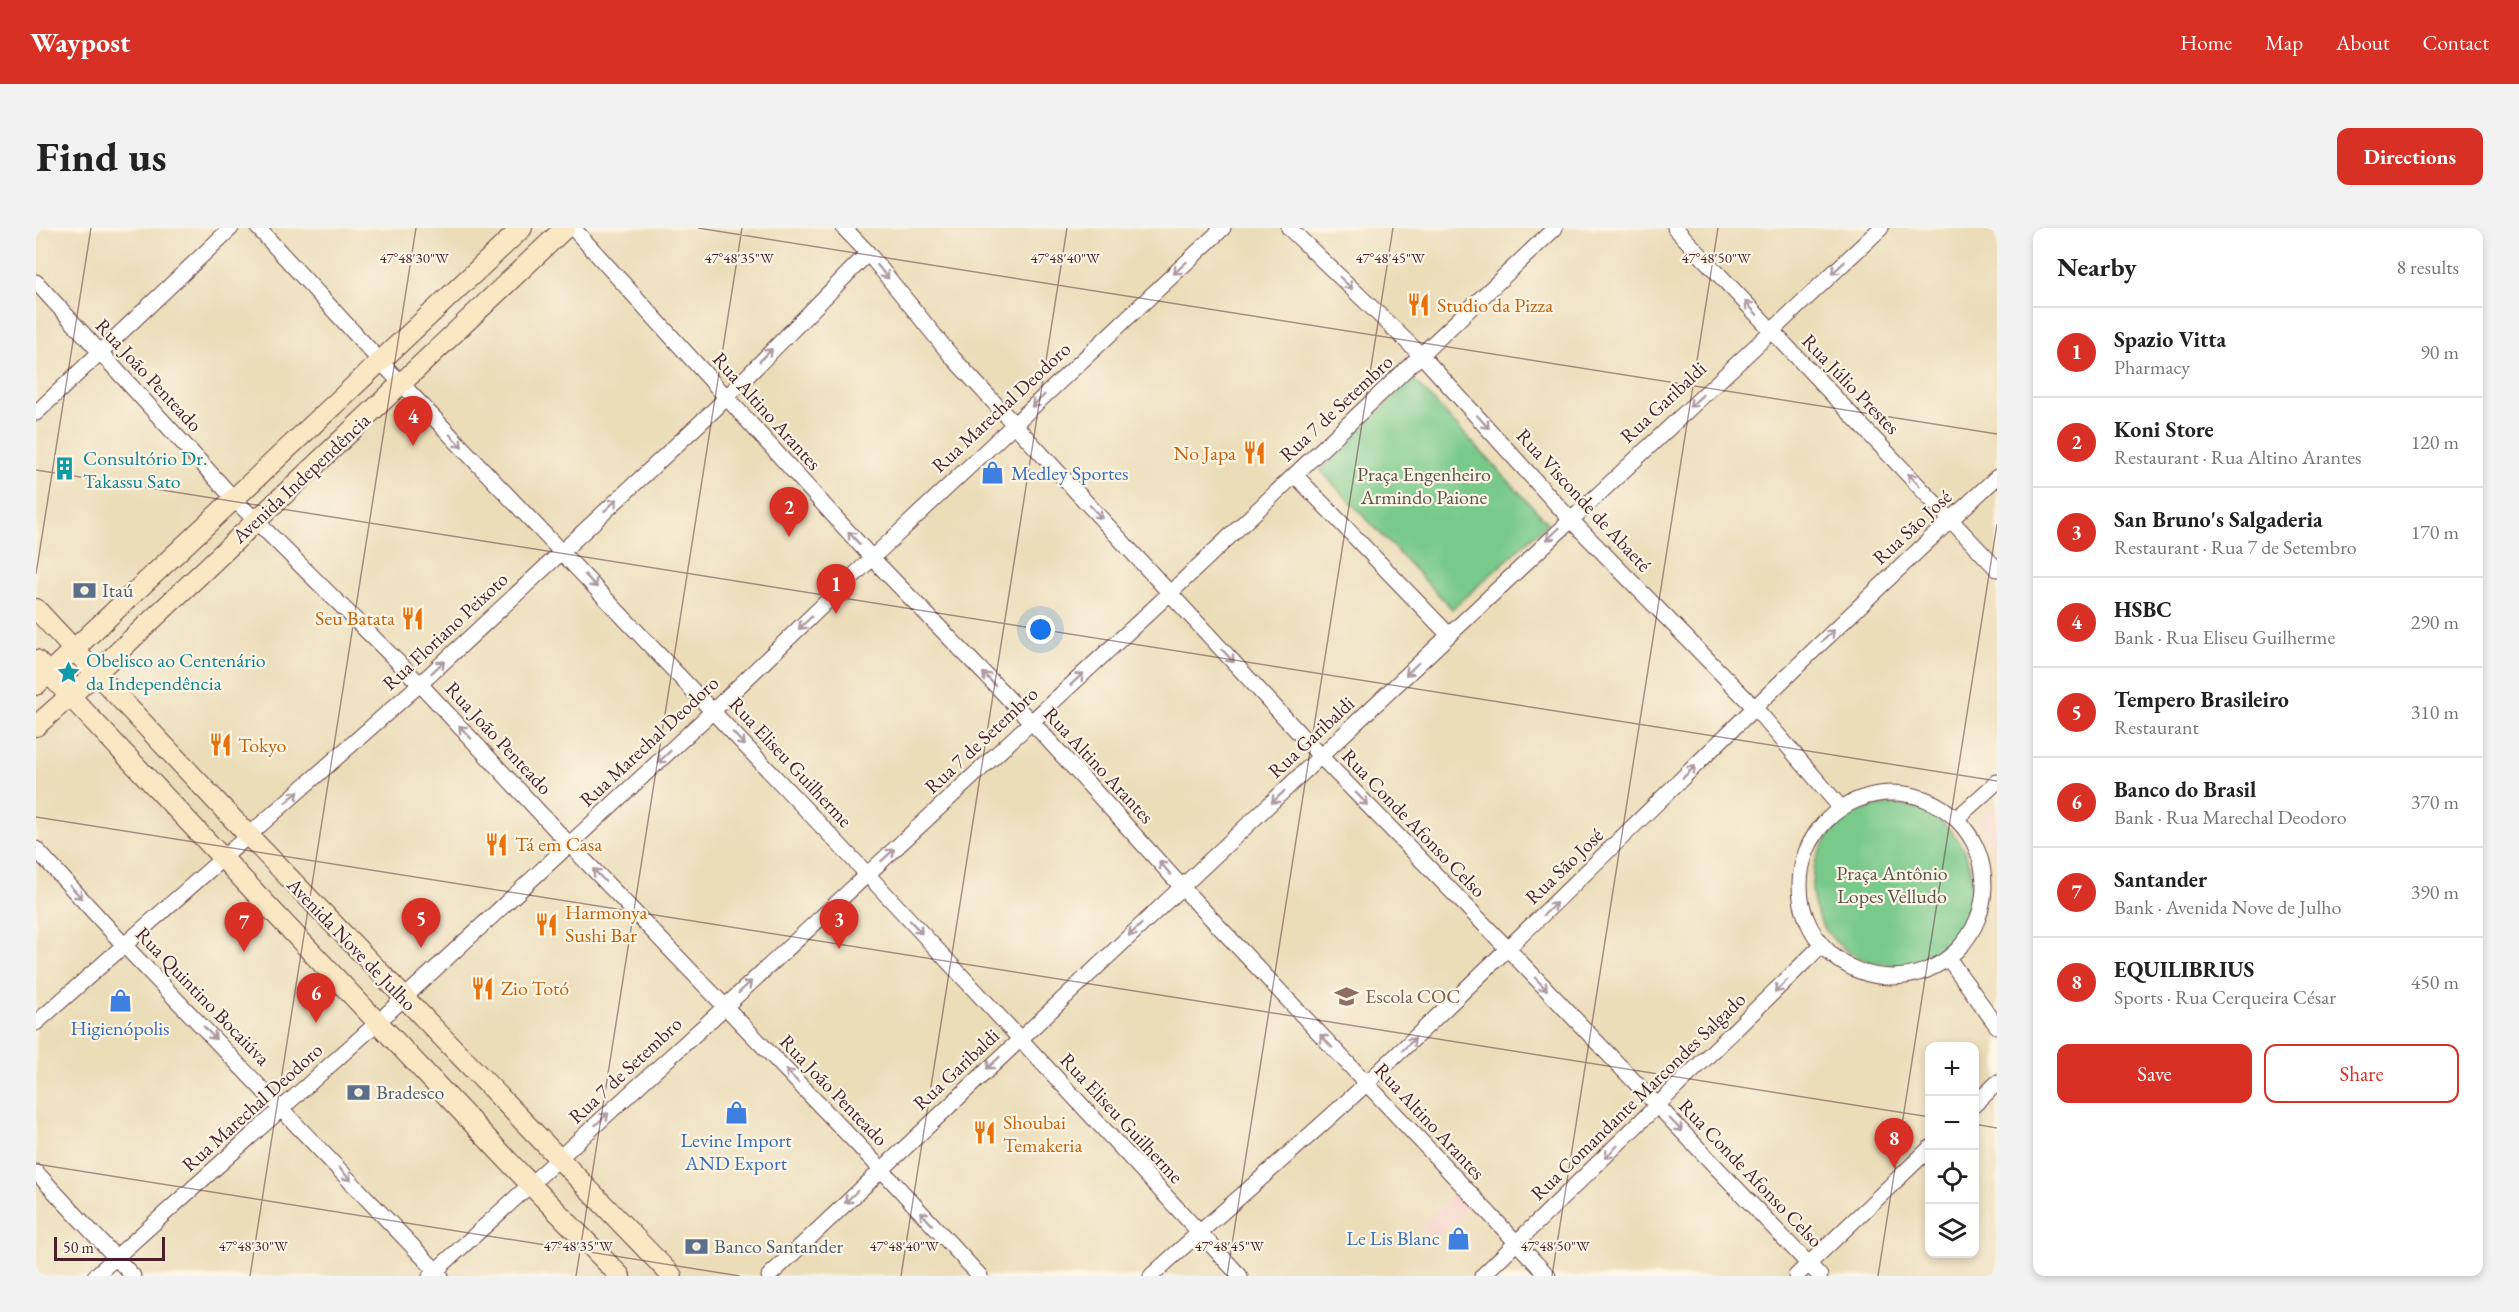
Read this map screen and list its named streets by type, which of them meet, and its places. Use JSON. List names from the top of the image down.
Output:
{
  "streets": {
    "main road": ["Avenida Independência", "Avenida Nove de Julho"],
    "street": [
      "Rua João Penteado",
      "Rua Júlio Prestes",
      "Rua Garibaldi",
      "Rua Marechal Deodoro",
      "Rua 7 de Setembro",
      "Rua Altino Arantes",
      "Rua Visconde de Abaeté",
      "Rua São José",
      "Rua Floriano Peixoto",
      "Rua Eliseu Guilherme",
      "Rua Conde Afonso Celso",
      "Rua Quintino Bocaiúva",
      "Rua Comandante Marcondes Salgado"
    ]
  },
  "crossings": [
    ["Rua João Penteado", "Rua Garibaldi"],
    ["Rua João Penteado", "Rua Marechal Deodoro"],
    ["Rua João Penteado", "Rua 7 de Setembro"],
    ["Rua João Penteado", "Avenida Independência"],
    ["Rua João Penteado", "Rua Floriano Peixoto"],
    ["Rua Júlio Prestes", "Rua Garibaldi"],
    ["Rua Júlio Prestes", "Rua São José"],
    ["Rua Garibaldi", "Rua Altino Arantes"],
    ["Rua Garibaldi", "Rua Visconde de Abaeté"],
    ["Rua Garibaldi", "Rua Eliseu Guilherme"],
    ["Rua Garibaldi", "Rua Conde Afonso Celso"],
    ["Rua Marechal Deodoro", "Rua Altino Arantes"],
    ["Rua Marechal Deodoro", "Rua Eliseu Guilherme"],
    ["Rua Marechal Deodoro", "Rua Conde Afonso Celso"],
    ["Rua Marechal Deodoro", "Avenida Nove de Julho"],
    ["Rua Marechal Deodoro", "Rua Quintino Bocaiúva"],
    ["Rua 7 de Setembro", "Rua Altino Arantes"],
    ["Rua 7 de Setembro", "Rua Visconde de Abaeté"],
    ["Rua 7 de Setembro", "Rua Eliseu Guilherme"],
    ["Rua 7 de Setembro", "Rua Conde Afonso Celso"],
    ["Rua 7 de Setembro", "Avenida Nove de Julho"],
    ["Rua 7 de Setembro", "Rua Quintino Bocaiúva"],
    ["Rua Altino Arantes", "Rua São José"],
    ["Rua Altino Arantes", "Rua Floriano Peixoto"],
    ["Rua Altino Arantes", "Rua Comandante Marcondes Salgado"],
    ["Avenida Independência", "Rua Eliseu Guilherme"],
    ["Avenida Independência", "Avenida Nove de Julho"],
    ["Rua Visconde de Abaeté", "Rua São José"],
    ["Rua Visconde de Abaeté", "Rua Comandante Marcondes Salgado"],
    ["Rua São José", "Rua Eliseu Guilherme"],
    ["Rua São José", "Rua Conde Afonso Celso"],
    ["Rua Floriano Peixoto", "Rua Eliseu Guilherme"],
    ["Rua Floriano Peixoto", "Rua Conde Afonso Celso"],
    ["Rua Floriano Peixoto", "Avenida Nove de Julho"],
    ["Rua Floriano Peixoto", "Rua Quintino Bocaiúva"],
    ["Rua Conde Afonso Celso", "Rua Comandante Marcondes Salgado"]
  ],
  "one_way": [
    "Rua João Penteado",
    "Rua Júlio Prestes",
    "Rua Garibaldi",
    "Rua Marechal Deodoro",
    "Rua 7 de Setembro",
    "Rua Altino Arantes",
    "Rua Visconde de Abaeté",
    "Rua São José",
    "Rua Floriano Peixoto",
    "Rua Eliseu Guilherme",
    "Rua Conde Afonso Celso",
    "Rua Quintino Bocaiúva",
    "Rua Comandante Marcondes Salgado"
  ],
  "parks": ["Praça Engenheiro Armindo Paione", "Praça Antônio Lopes Velludo"],
  "places": {
    "restaurant": [
      "Studio da Pizza",
      "No Japa",
      "Seu Batata",
      "Tokyo",
      "Tá em Casa",
      "Harmonya Sushi Bar",
      "Zio Totó",
      "Shoubai Temakeria"
    ],
    "building": ["Consultório Dr. Takassu Sato"],
    "shop": [
      "Medley Sportes",
      "Higienópolis",
      "Levine Import AND Export",
      "Le Lis Blanc"
    ],
    "bank": ["Itaú", "Bradesco", "Banco Santander"],
    "place": ["Obelisco ao Centenário da Independência"],
    "school or university": ["Escola COC"]
  },
  "scale_bar": "50 m",
  "page": {
    "header": "Waypost",
    "nav": [
      "Home",
      "Map",
      "About",
      "Contact"
    ],
    "buttons": [
      "Directions",
      ["Save", "Share"]
    ],
    "title": "Find us",
    "heading": ["Nearby", "8 results"],
    "list": [
      {
        "mark": "1",
        "name": "Spazio Vitta",
        "note": "Pharmacy",
        "value": "90 m"
      },
      {
        "mark": "2",
        "name": "Koni Store",
        "note": "Restaurant · Rua Altino Arantes",
        "value": "120 m"
      },
      {
        "mark": "3",
        "name": "San Bruno's Salgaderia",
        "note": "Restaurant · Rua 7 de Setembro",
        "value": "170 m"
      },
      {
        "mark": "4",
        "name": "HSBC",
        "note": "Bank · Rua Eliseu Guilherme",
        "value": "290 m"
      },
      {
        "mark": "5",
        "name": "Tempero Brasileiro",
        "note": "Restaurant",
        "value": "310 m"
      },
      {
        "mark": "6",
        "name": "Banco do Brasil",
        "note": "Bank · Rua Marechal Deodoro",
        "value": "370 m"
      },
      {
        "mark": "7",
        "name": "Santander",
        "note": "Bank · Avenida Nove de Julho",
        "value": "390 m"
      },
      {
        "mark": "8",
        "name": "EQUILIBRIUS",
        "note": "Sports · Rua Cerqueira César",
        "value": "450 m"
      }
    ],
    "pins": [
      "4",
      "2",
      "1",
      "5",
      "3",
      "7",
      "6",
      "8"
    ],
    "map_buttons": ["+", "−"],
    "scale": "50 m"
  },
  "coordinates": [
    "47°48'30\"W",
    "47°48'35\"W",
    "47°48'40\"W",
    "47°48'45\"W",
    "47°48'50\"W"
  ]
}
